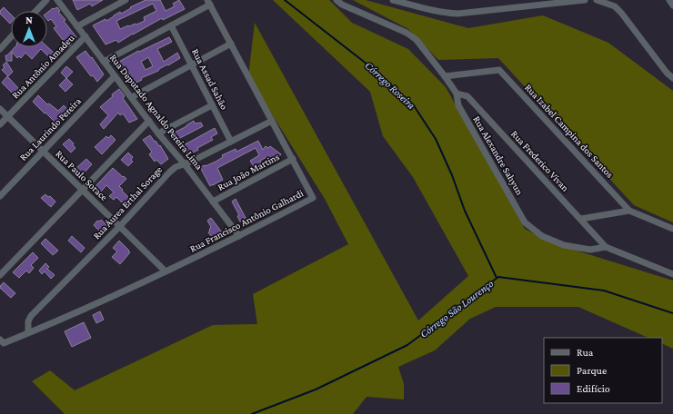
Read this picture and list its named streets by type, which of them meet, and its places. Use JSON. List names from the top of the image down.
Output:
{
  "streets": {
    "street": [
      "Rua Antônio Amadeu",
      "Rua Assad Sahão",
      "Rua Deputado Agnaldo Pereira Lima",
      "Rua Laurindo Pereira",
      "Rua Izabel Campina dos Santos",
      "Rua Alexandre Sahyun",
      "Rua Frederico Vivan",
      "Rua João Martins",
      "Rua Paulo Sorace",
      "Rua Áurea Erthal Sorage",
      "Rua Francisco Antônio Galhardi"
    ]
  },
  "crossings": [
    ["Rua Antônio Amadeu", "Rua Deputado Agnaldo Pereira Lima"],
    ["Rua Antônio Amadeu", "Rua Paulo Sorace"],
    ["Rua Assad Sahão", "Rua Áurea Erthal Sorage"],
    ["Rua Deputado Agnaldo Pereira Lima", "Rua Laurindo Pereira"],
    ["Rua Deputado Agnaldo Pereira Lima", "Rua João Martins"],
    ["Rua Deputado Agnaldo Pereira Lima", "Rua Áurea Erthal Sorage"],
    ["Rua Deputado Agnaldo Pereira Lima", "Rua Francisco Antônio Galhardi"],
    ["Rua Laurindo Pereira", "Rua Paulo Sorace"],
    ["Rua Izabel Campina dos Santos", "Rua Alexandre Sahyun"],
    ["Rua Alexandre Sahyun", "Rua Frederico Vivan"],
    ["Rua João Martins", "Rua Francisco Antônio Galhardi"],
    ["Rua Paulo Sorace", "Rua Áurea Erthal Sorage"],
    ["Rua Paulo Sorace", "Rua Francisco Antônio Galhardi"],
    ["Rua Áurea Erthal Sorage", "Rua Francisco Antônio Galhardi"]
  ],
  "water": ["Córrego Roseira", "Córrego São Lourenço"],
  "legend": ["Rua", "Parque", "Edifício"],
  "north": "top"
}
